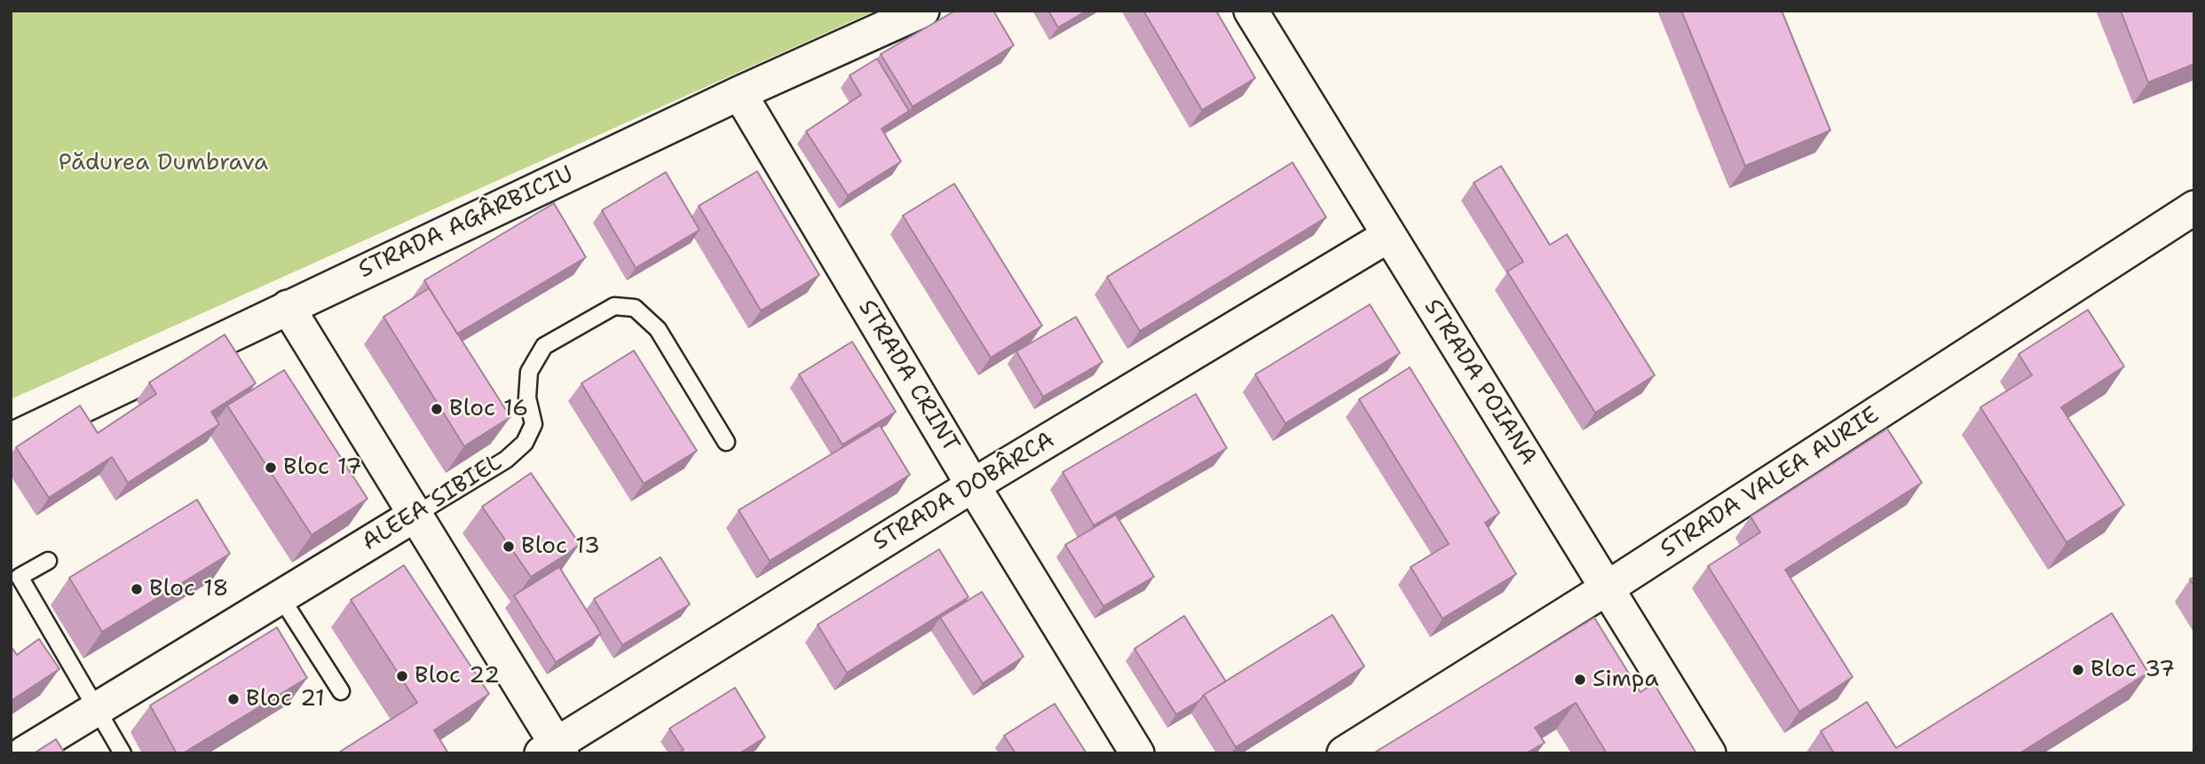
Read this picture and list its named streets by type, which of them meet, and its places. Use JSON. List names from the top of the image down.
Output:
{
  "streets": {
    "street": [
      "STRADA AGÂRBICIU",
      "STRADA CRINT",
      "STRADA POIANA",
      "STRADA VALEA AURIE",
      "STRADA DOBÂRCA",
      "ALEEA SIBIEL"
    ]
  },
  "crossings": [
    ["STRADA AGÂRBICIU", "STRADA CRINT"],
    ["STRADA CRINT", "STRADA DOBÂRCA"],
    ["STRADA POIANA", "STRADA VALEA AURIE"],
    ["STRADA POIANA", "STRADA DOBÂRCA"]
  ],
  "parks": ["Pădurea Dumbrava"],
  "places": [
    "Bloc 16",
    "Bloc 17",
    "Bloc 13",
    "Bloc 18",
    "Bloc 37",
    "Bloc 22",
    "Simpa",
    "Bloc 21"
  ]
}
